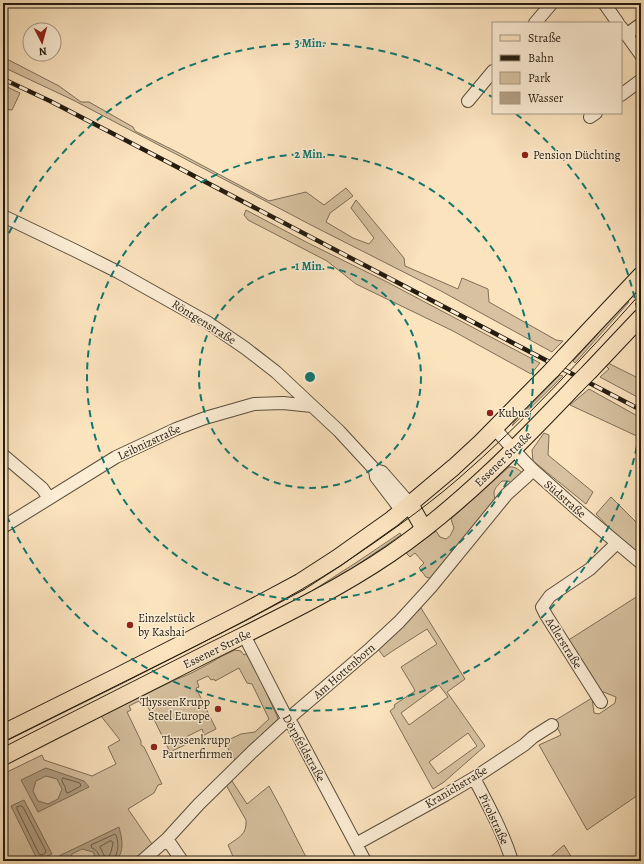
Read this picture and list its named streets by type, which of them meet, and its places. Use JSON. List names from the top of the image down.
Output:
{
  "streets": {
    "main road": ["Essener Straße"],
    "street": [
      "Röntgenstraße",
      "Leibnizstraße",
      "Südstraße",
      "Adlerstraße",
      "Am Hottenborn",
      "Dörpfeldstraße",
      "Kranichstraße",
      "Pirolstraße"
    ]
  },
  "crossings": [
    ["Röntgenstraße", "Leibnizstraße"],
    ["Röntgenstraße", "Essener Straße"],
    ["Essener Straße", "Südstraße"],
    ["Essener Straße", "Dörpfeldstraße"],
    ["Südstraße", "Adlerstraße"],
    ["Südstraße", "Am Hottenborn"],
    ["Am Hottenborn", "Dörpfeldstraße"],
    ["Dörpfeldstraße", "Kranichstraße"],
    ["Kranichstraße", "Pirolstraße"]
  ],
  "places": [
    "Pension Düchting",
    "Kubus",
    "Einzelstück by Kashai",
    "ThyssenKrupp Steel Europe",
    "Thyssenkrupp Partnerfirmen"
  ],
  "legend": [
    "Straße",
    "Bahn",
    "Park",
    "Wasser"
  ],
  "north": "bottom",
  "rings": ["3 Min.", "2 Min.", "1 Min."]
}
